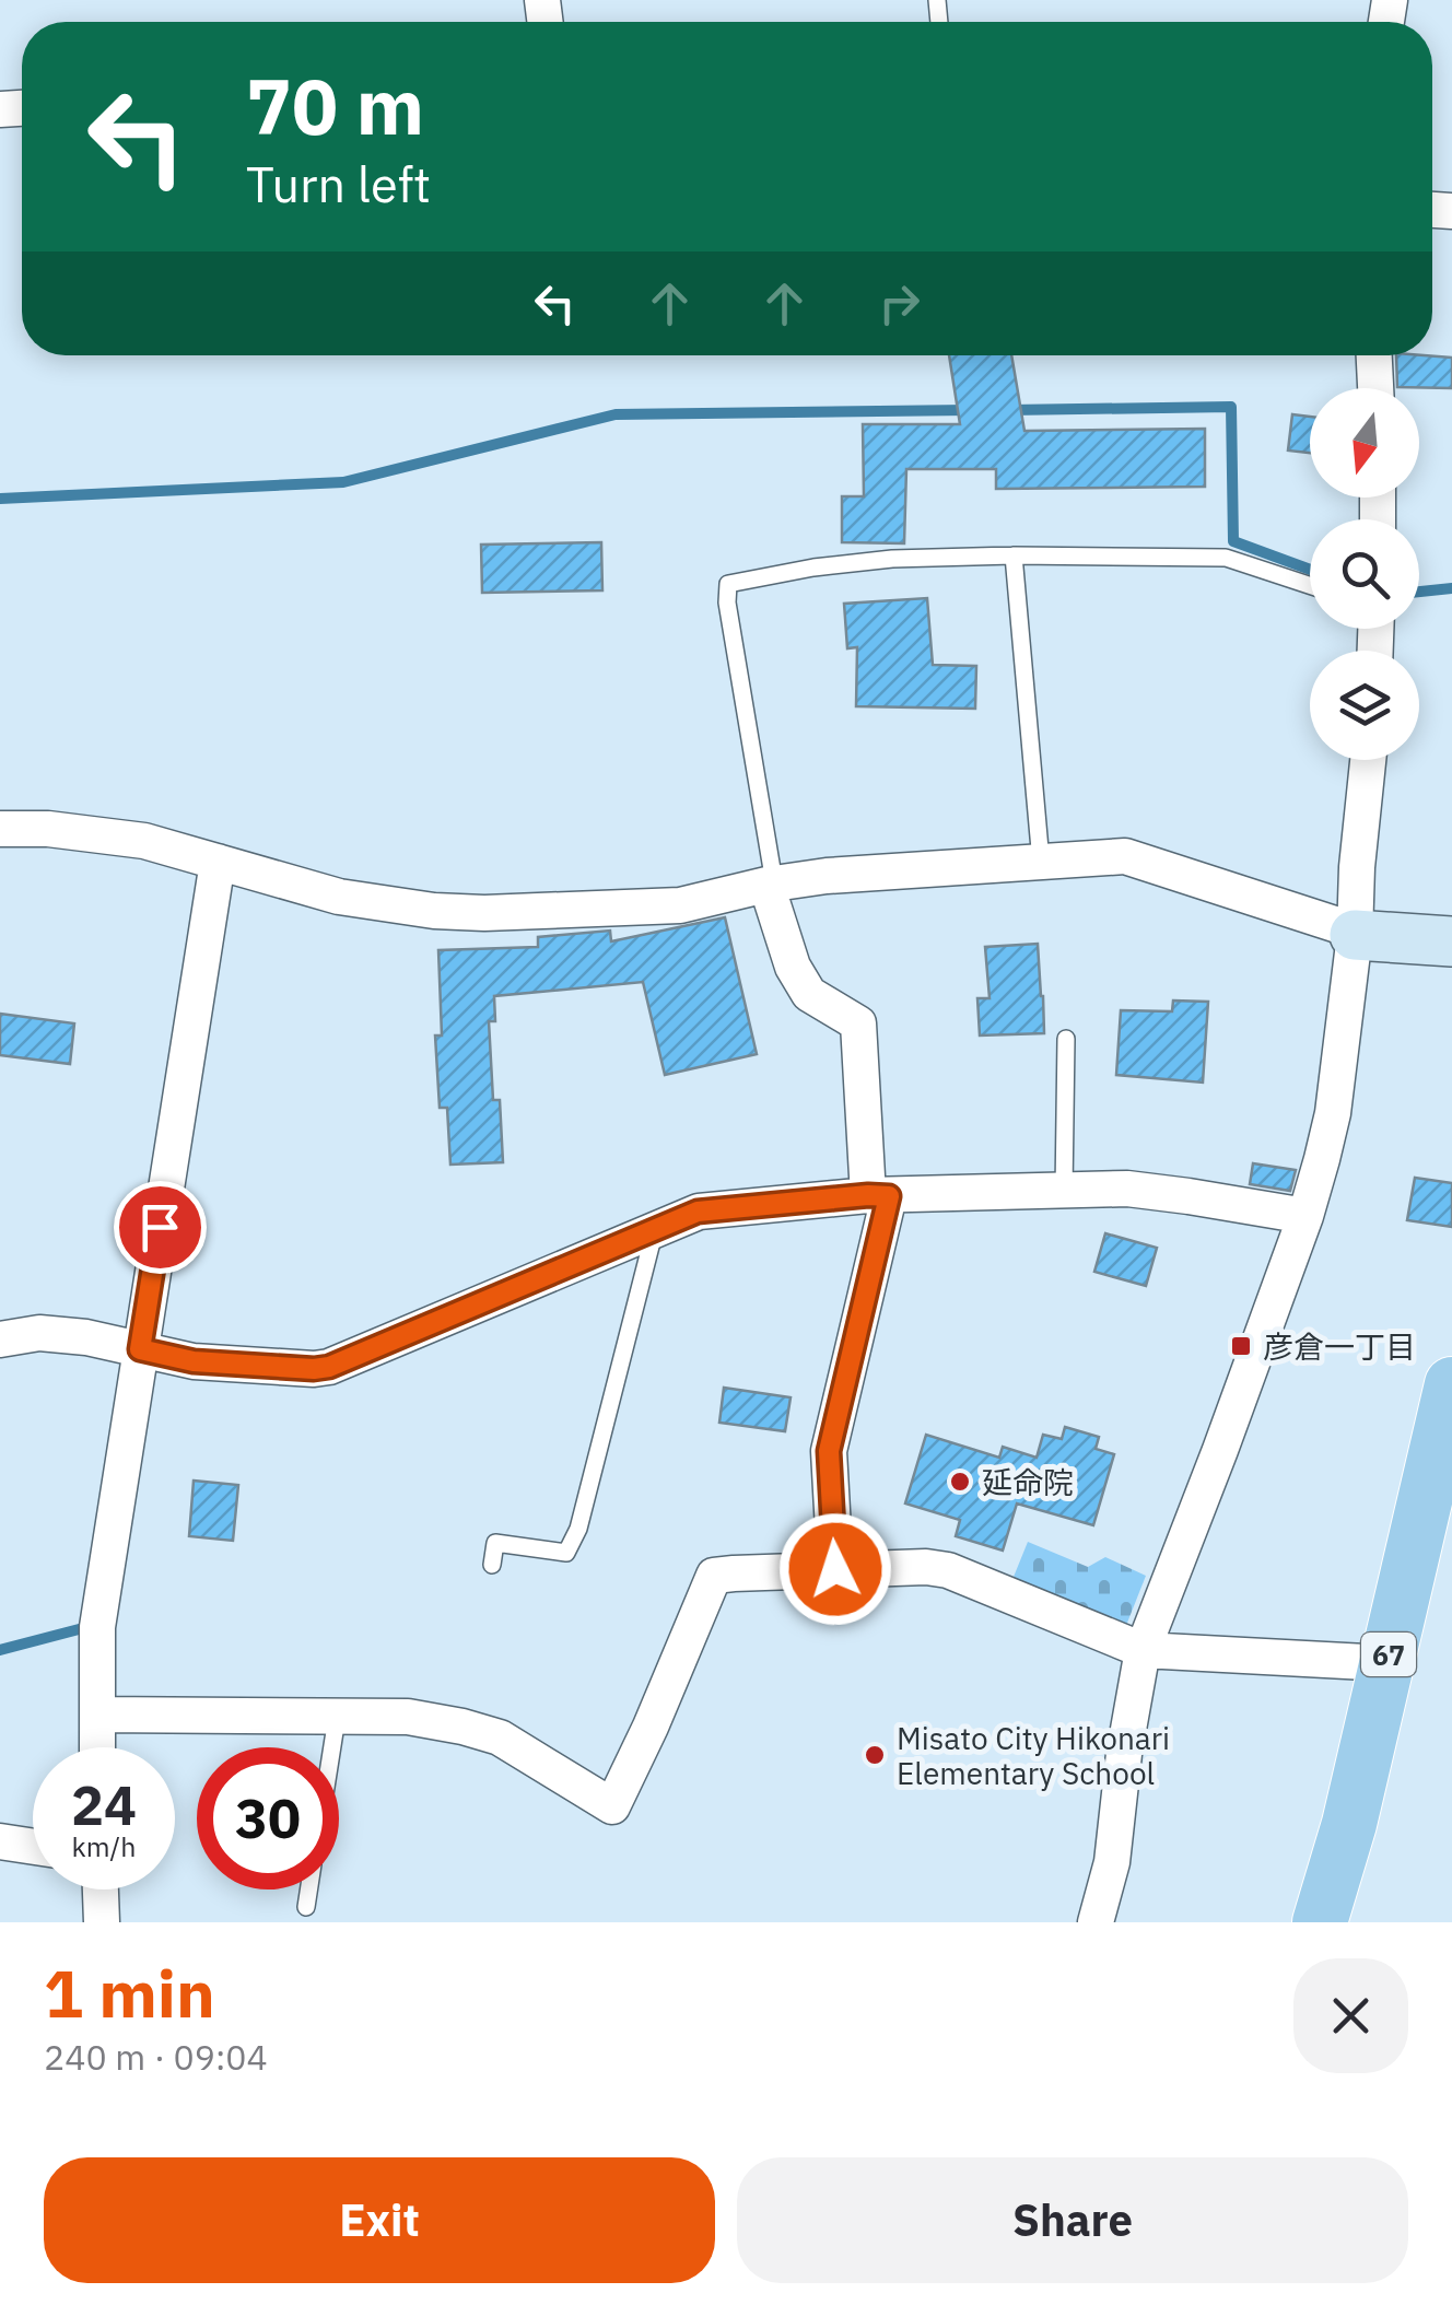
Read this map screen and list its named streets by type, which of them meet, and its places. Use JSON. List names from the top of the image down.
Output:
{
  "streets": {
    "main road": ["67"]
  },
  "places": {
    "transit": ["彦倉一丁目"],
    "other": ["延命院", "Misato City Hikonari Elementary School"]
  },
  "north": "bottom",
  "page": {
    "turn": ["70 m", "Turn left"],
    "speed": "24 km/h",
    "limit": "30",
    "heading": ["1 min", "240 m · 09:04"],
    "buttons": ["Exit", "Share"]
  }
}
